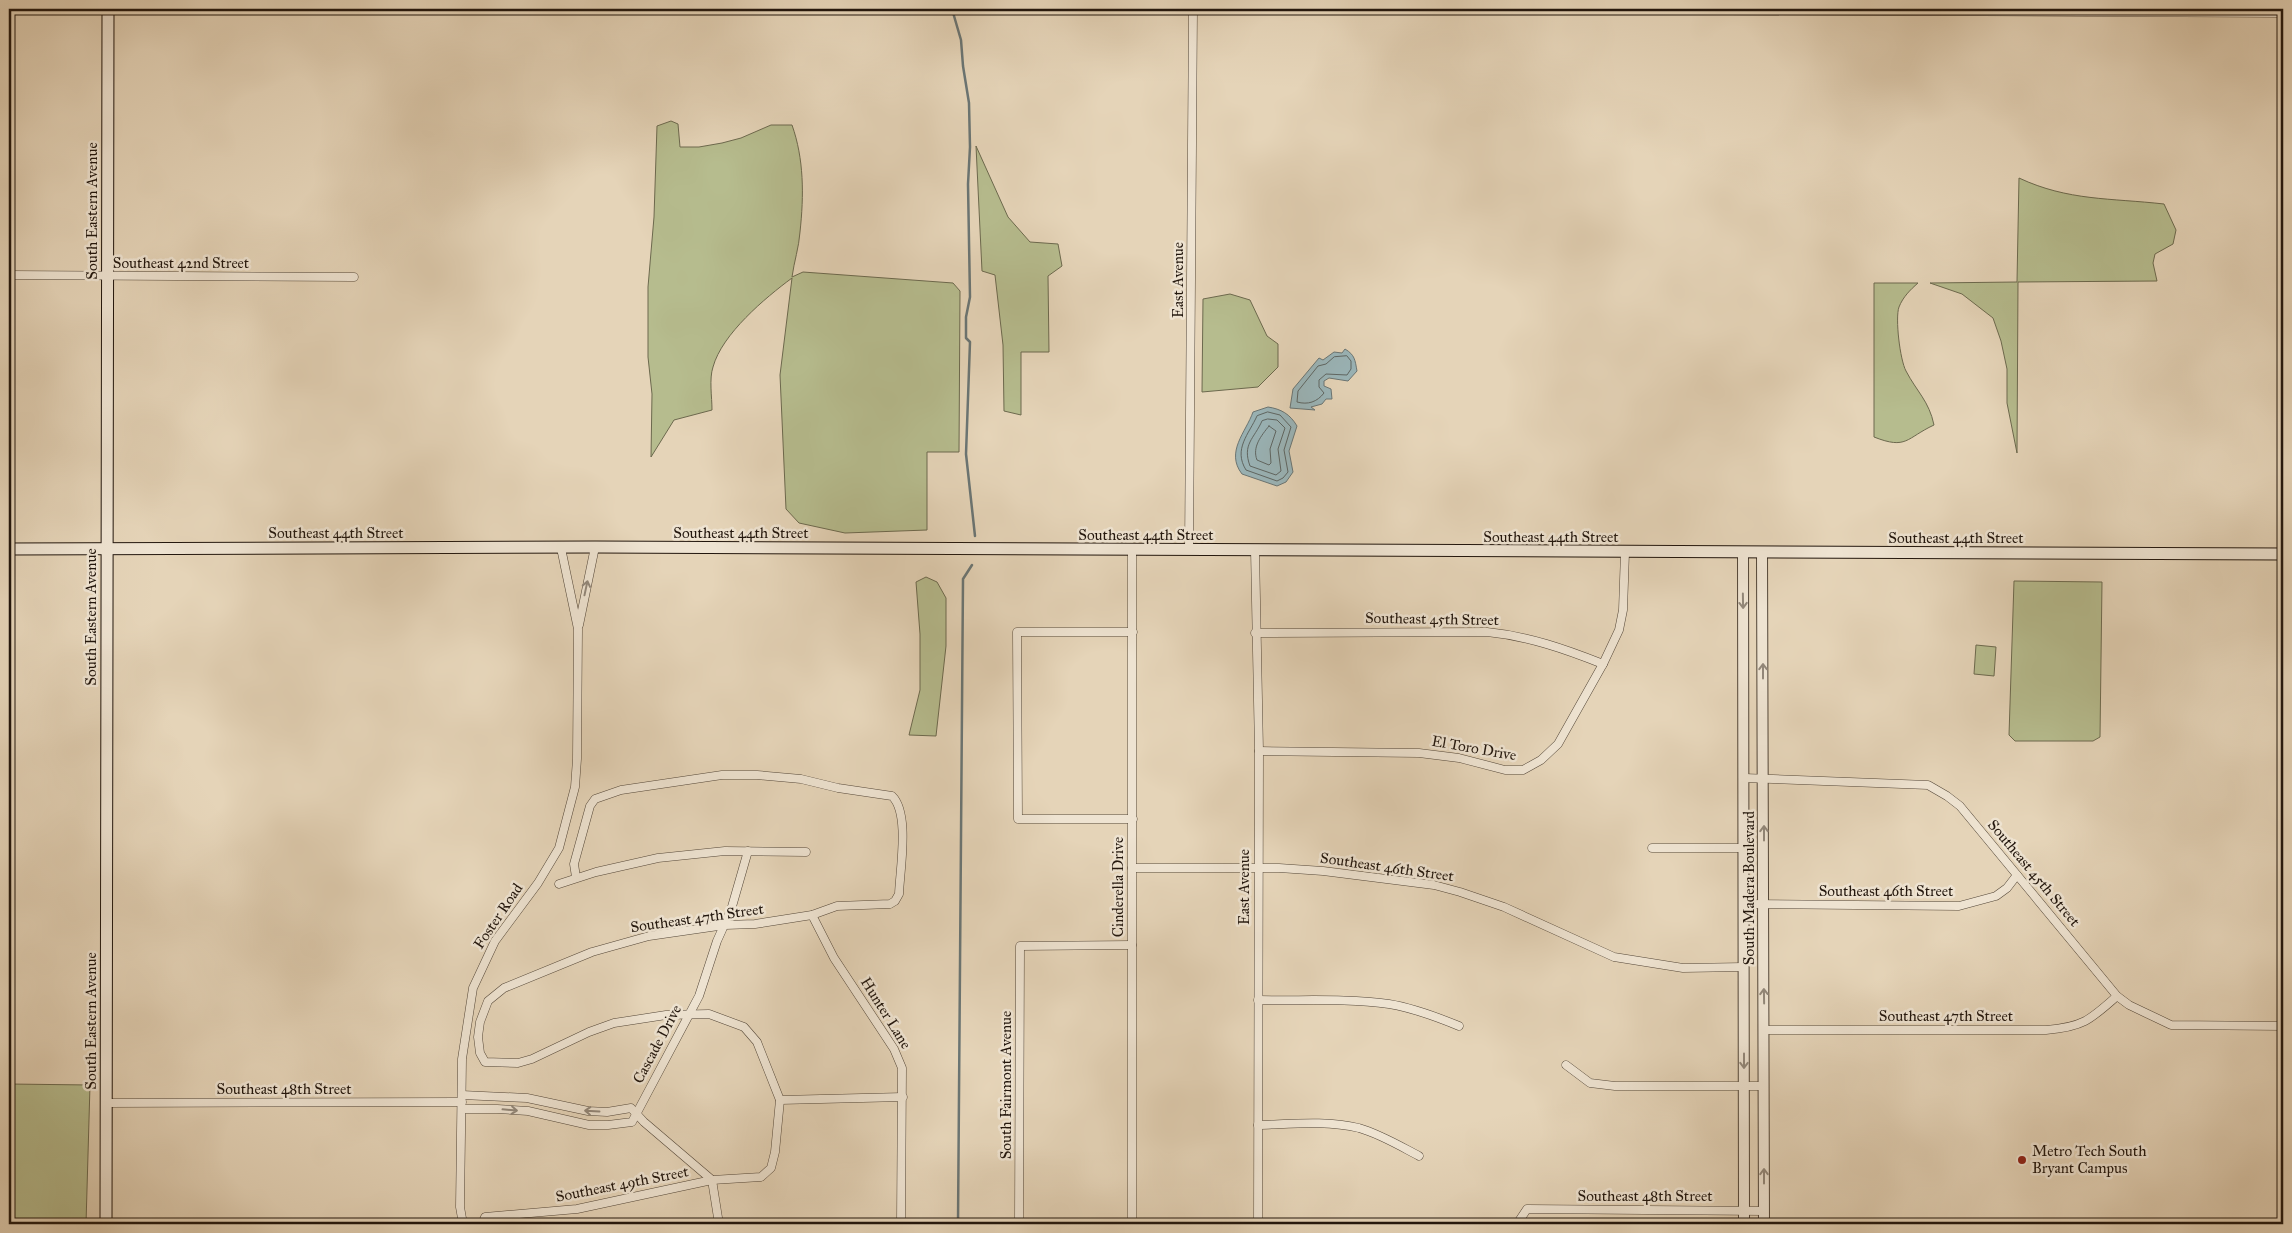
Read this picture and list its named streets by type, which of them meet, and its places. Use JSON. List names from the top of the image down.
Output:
{
  "streets": {
    "main road": ["South Eastern Avenue", "Southeast 44th Street"],
    "street": [
      "Southeast 42nd Street",
      "East Avenue",
      "Southeast 45th Street",
      "El Toro Drive",
      "Southeast 46th Street",
      "Cinderella Drive",
      "South Madera Boulevard",
      "Foster Road",
      "Southeast 47th Street",
      "Hunter Lane",
      "Cascade Drive",
      "South Fairmont Avenue",
      "Southeast 48th Street",
      "Southeast 49th Street"
    ]
  },
  "crossings": [
    ["South Eastern Avenue", "Southeast 42nd Street"],
    ["South Eastern Avenue", "Southeast 44th Street"],
    ["South Eastern Avenue", "Southeast 48th Street"],
    ["East Avenue", "Southeast 44th Street"],
    ["East Avenue", "Southeast 45th Street"],
    ["East Avenue", "El Toro Drive"],
    ["East Avenue", "Southeast 46th Street"],
    ["Southeast 44th Street", "El Toro Drive"],
    ["Southeast 44th Street", "Cinderella Drive"],
    ["Southeast 44th Street", "South Madera Boulevard"],
    ["Southeast 44th Street", "Foster Road"],
    ["Southeast 45th Street", "El Toro Drive"],
    ["Southeast 45th Street", "Southeast 46th Street"],
    ["Southeast 45th Street", "South Madera Boulevard"],
    ["Southeast 45th Street", "Southeast 47th Street"],
    ["Southeast 46th Street", "Cinderella Drive"],
    ["Southeast 46th Street", "South Madera Boulevard"],
    ["Cinderella Drive", "South Fairmont Avenue"],
    ["South Madera Boulevard", "Southeast 47th Street"],
    ["South Madera Boulevard", "Southeast 48th Street"],
    ["Foster Road", "Southeast 48th Street"],
    ["Southeast 47th Street", "Hunter Lane"],
    ["Southeast 47th Street", "Cascade Drive"],
    ["Southeast 47th Street", "Southeast 48th Street"],
    ["Southeast 47th Street", "Southeast 49th Street"],
    ["Cascade Drive", "Southeast 48th Street"],
    ["Cascade Drive", "Southeast 49th Street"],
    ["Southeast 48th Street", "Southeast 49th Street"]
  ],
  "places": ["Metro Tech South Bryant Campus"]
}
